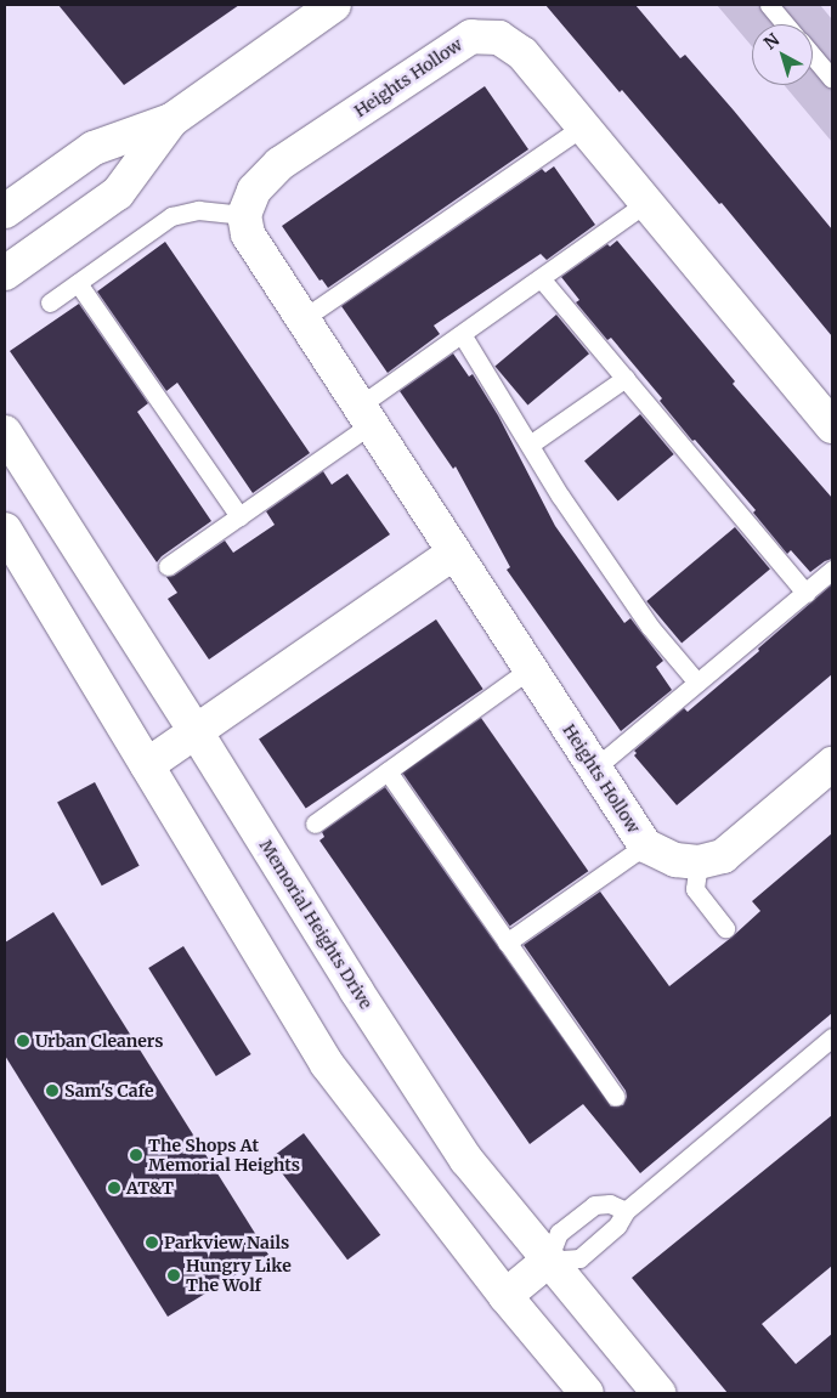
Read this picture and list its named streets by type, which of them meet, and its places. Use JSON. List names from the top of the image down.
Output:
{
  "streets": {
    "street": ["Heights Hollow", "Memorial Heights Drive"]
  },
  "places": [
    "Urban Cleaners",
    "Sam's Cafe",
    "The Shops At Memorial Heights",
    "AT&T",
    "Parkview Nails",
    "Hungry Like The Wolf"
  ],
  "north": "top left"
}
